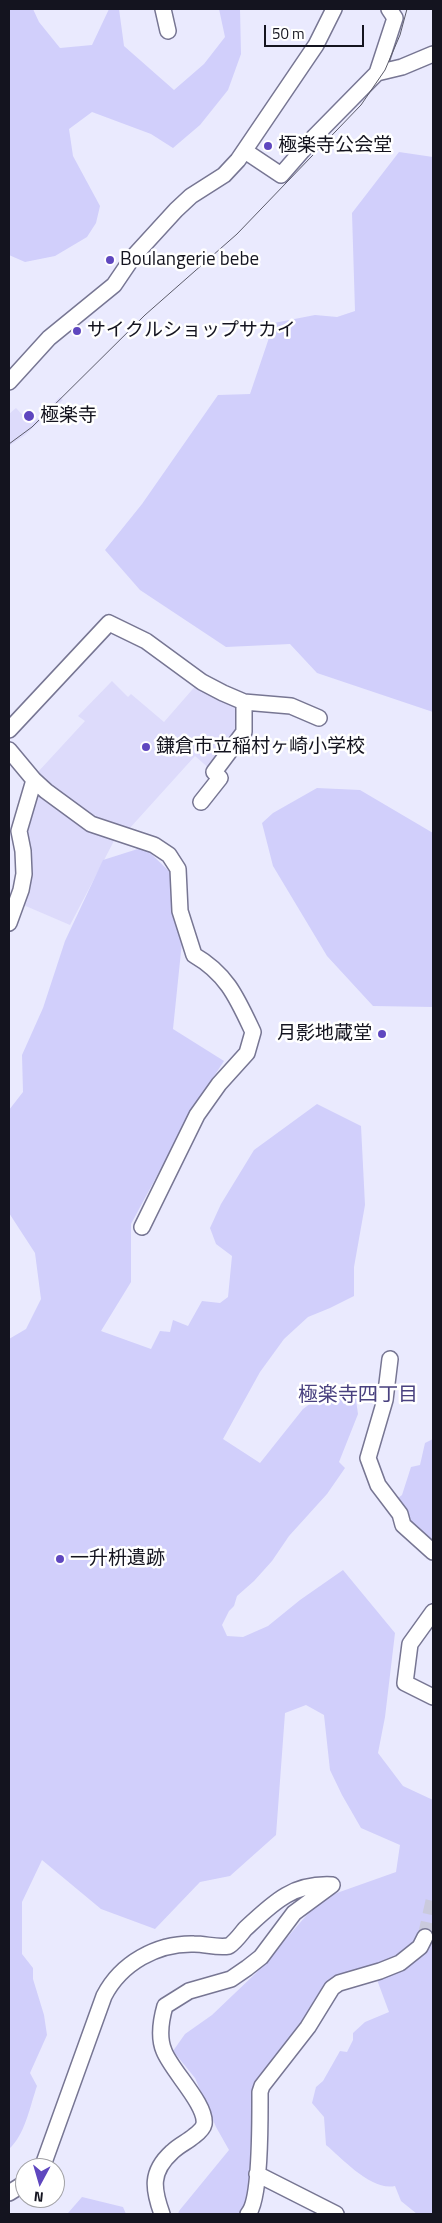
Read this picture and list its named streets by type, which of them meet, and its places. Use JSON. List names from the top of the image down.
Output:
{
  "districts": ["極楽寺四丁目"],
  "places": [
    "極楽寺公会堂",
    "Boulangerie bebe",
    "サイクルショップサカイ",
    "極楽寺",
    "鎌倉市立稲村ヶ崎小学校",
    "月影地蔵堂",
    "一升枡遺跡"
  ],
  "scale_bar": "50 m",
  "north": "bottom"
}
